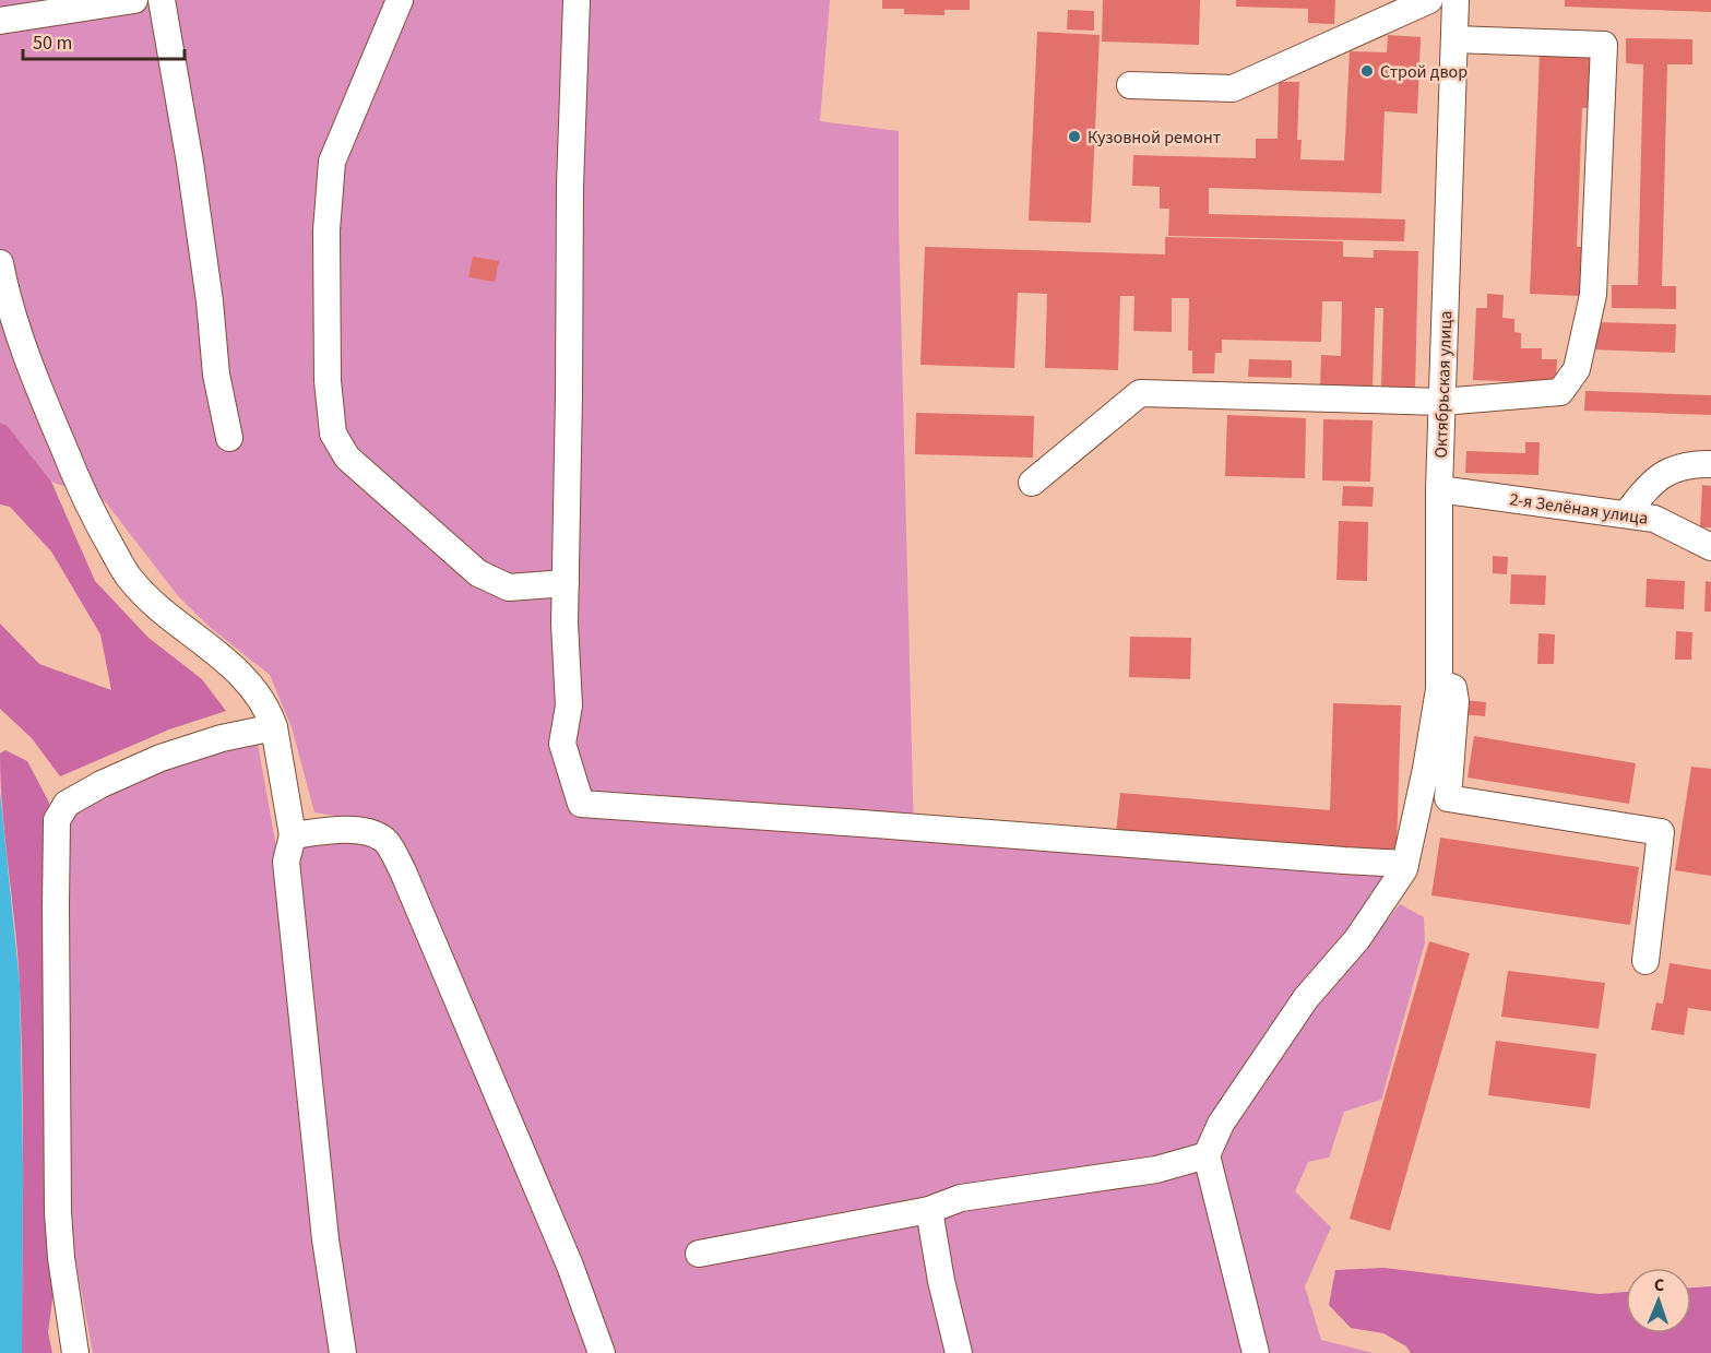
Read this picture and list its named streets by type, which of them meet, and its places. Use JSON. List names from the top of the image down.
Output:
{
  "streets": {
    "street": ["Октябрьская улица", "2-я Зелёная улица"]
  },
  "crossings": [
    ["Октябрьская улица", "2-я Зелёная улица"]
  ],
  "places": ["Строй двор", "Кузовной ремонт"],
  "scale_bar": "50 m",
  "north": "top"
}
